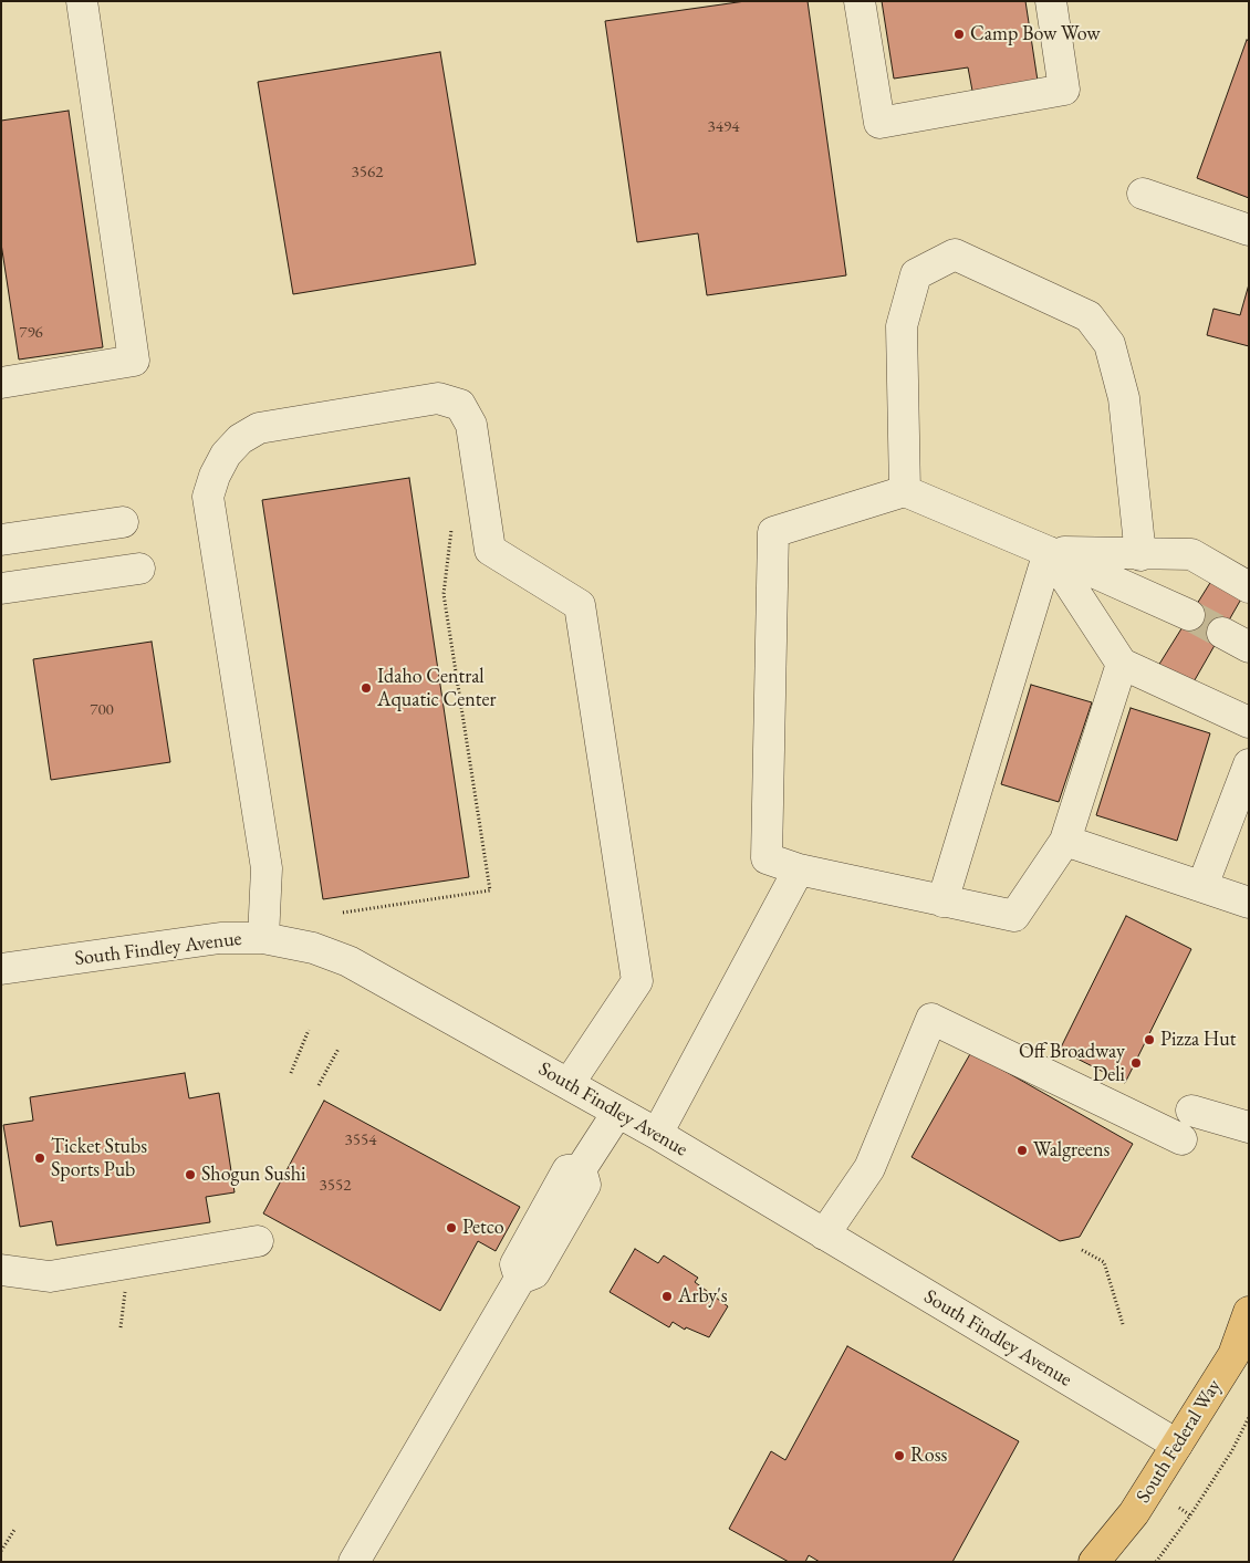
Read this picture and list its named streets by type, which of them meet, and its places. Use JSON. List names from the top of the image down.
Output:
{
  "streets": {
    "main road": ["South Federal Way"],
    "street": ["South Findley Avenue"]
  },
  "crossings": [
    ["South Findley Avenue", "South Federal Way"]
  ],
  "places": [
    "Camp Bow Wow",
    "Idaho Central Aquatic Center",
    "Pizza Hut",
    "Off Broadway Deli",
    "Walgreens",
    "Ticket Stubs Sports Pub",
    "Shogun Sushi",
    "Petco",
    "Arby's",
    "Ross"
  ],
  "house_numbers": [
    "3494",
    "3562",
    "796",
    "700",
    "3554",
    "3552"
  ]
}
